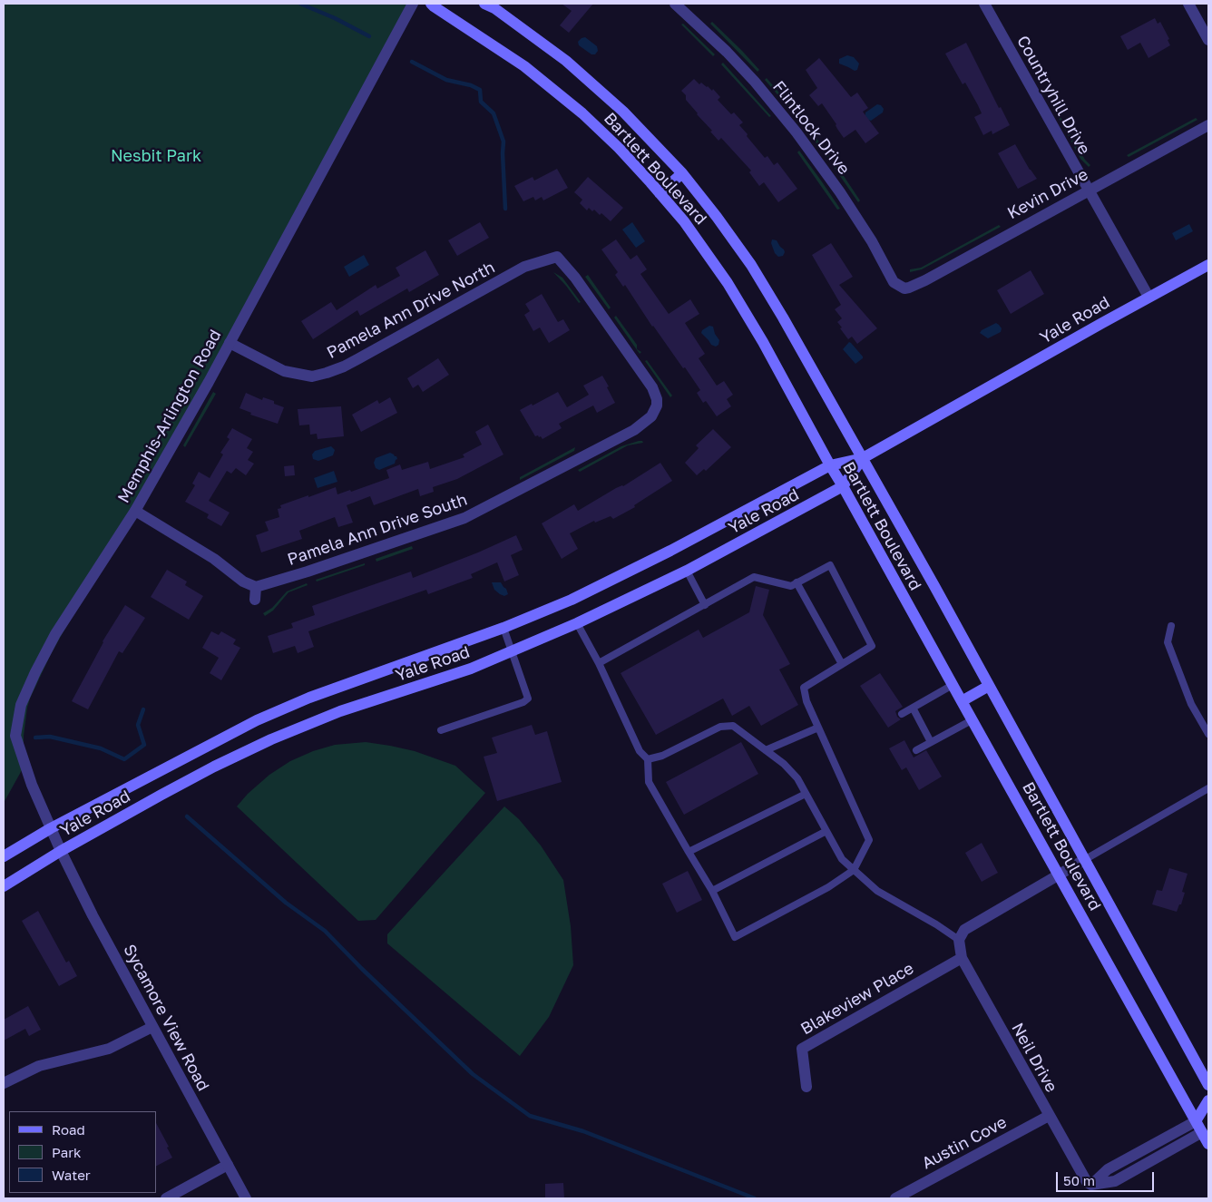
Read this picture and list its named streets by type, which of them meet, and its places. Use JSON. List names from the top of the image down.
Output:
{
  "streets": {
    "main road": ["Bartlett Boulevard", "Yale Road"],
    "street": [
      "Countryhill Drive",
      "Flintlock Drive",
      "Kevin Drive",
      "Pamela Ann Drive North",
      "Memphis-Arlington Road",
      "Pamela Ann Drive South",
      "Blakeview Place",
      "Sycamore View Road",
      "Neil Drive",
      "Austin Cove"
    ]
  },
  "crossings": [
    ["Countryhill Drive", "Kevin Drive"],
    ["Countryhill Drive", "Yale Road"],
    ["Flintlock Drive", "Kevin Drive"],
    ["Bartlett Boulevard", "Yale Road"],
    ["Pamela Ann Drive North", "Memphis-Arlington Road"],
    ["Pamela Ann Drive North", "Pamela Ann Drive South"],
    ["Yale Road", "Memphis-Arlington Road"],
    ["Yale Road", "Sycamore View Road"],
    ["Memphis-Arlington Road", "Sycamore View Road"],
    ["Blakeview Place", "Neil Drive"],
    ["Neil Drive", "Austin Cove"]
  ],
  "parks": ["Nesbit Park"],
  "legend": ["Road", "Park", "Water"],
  "scale_bar": "50 m"
}
